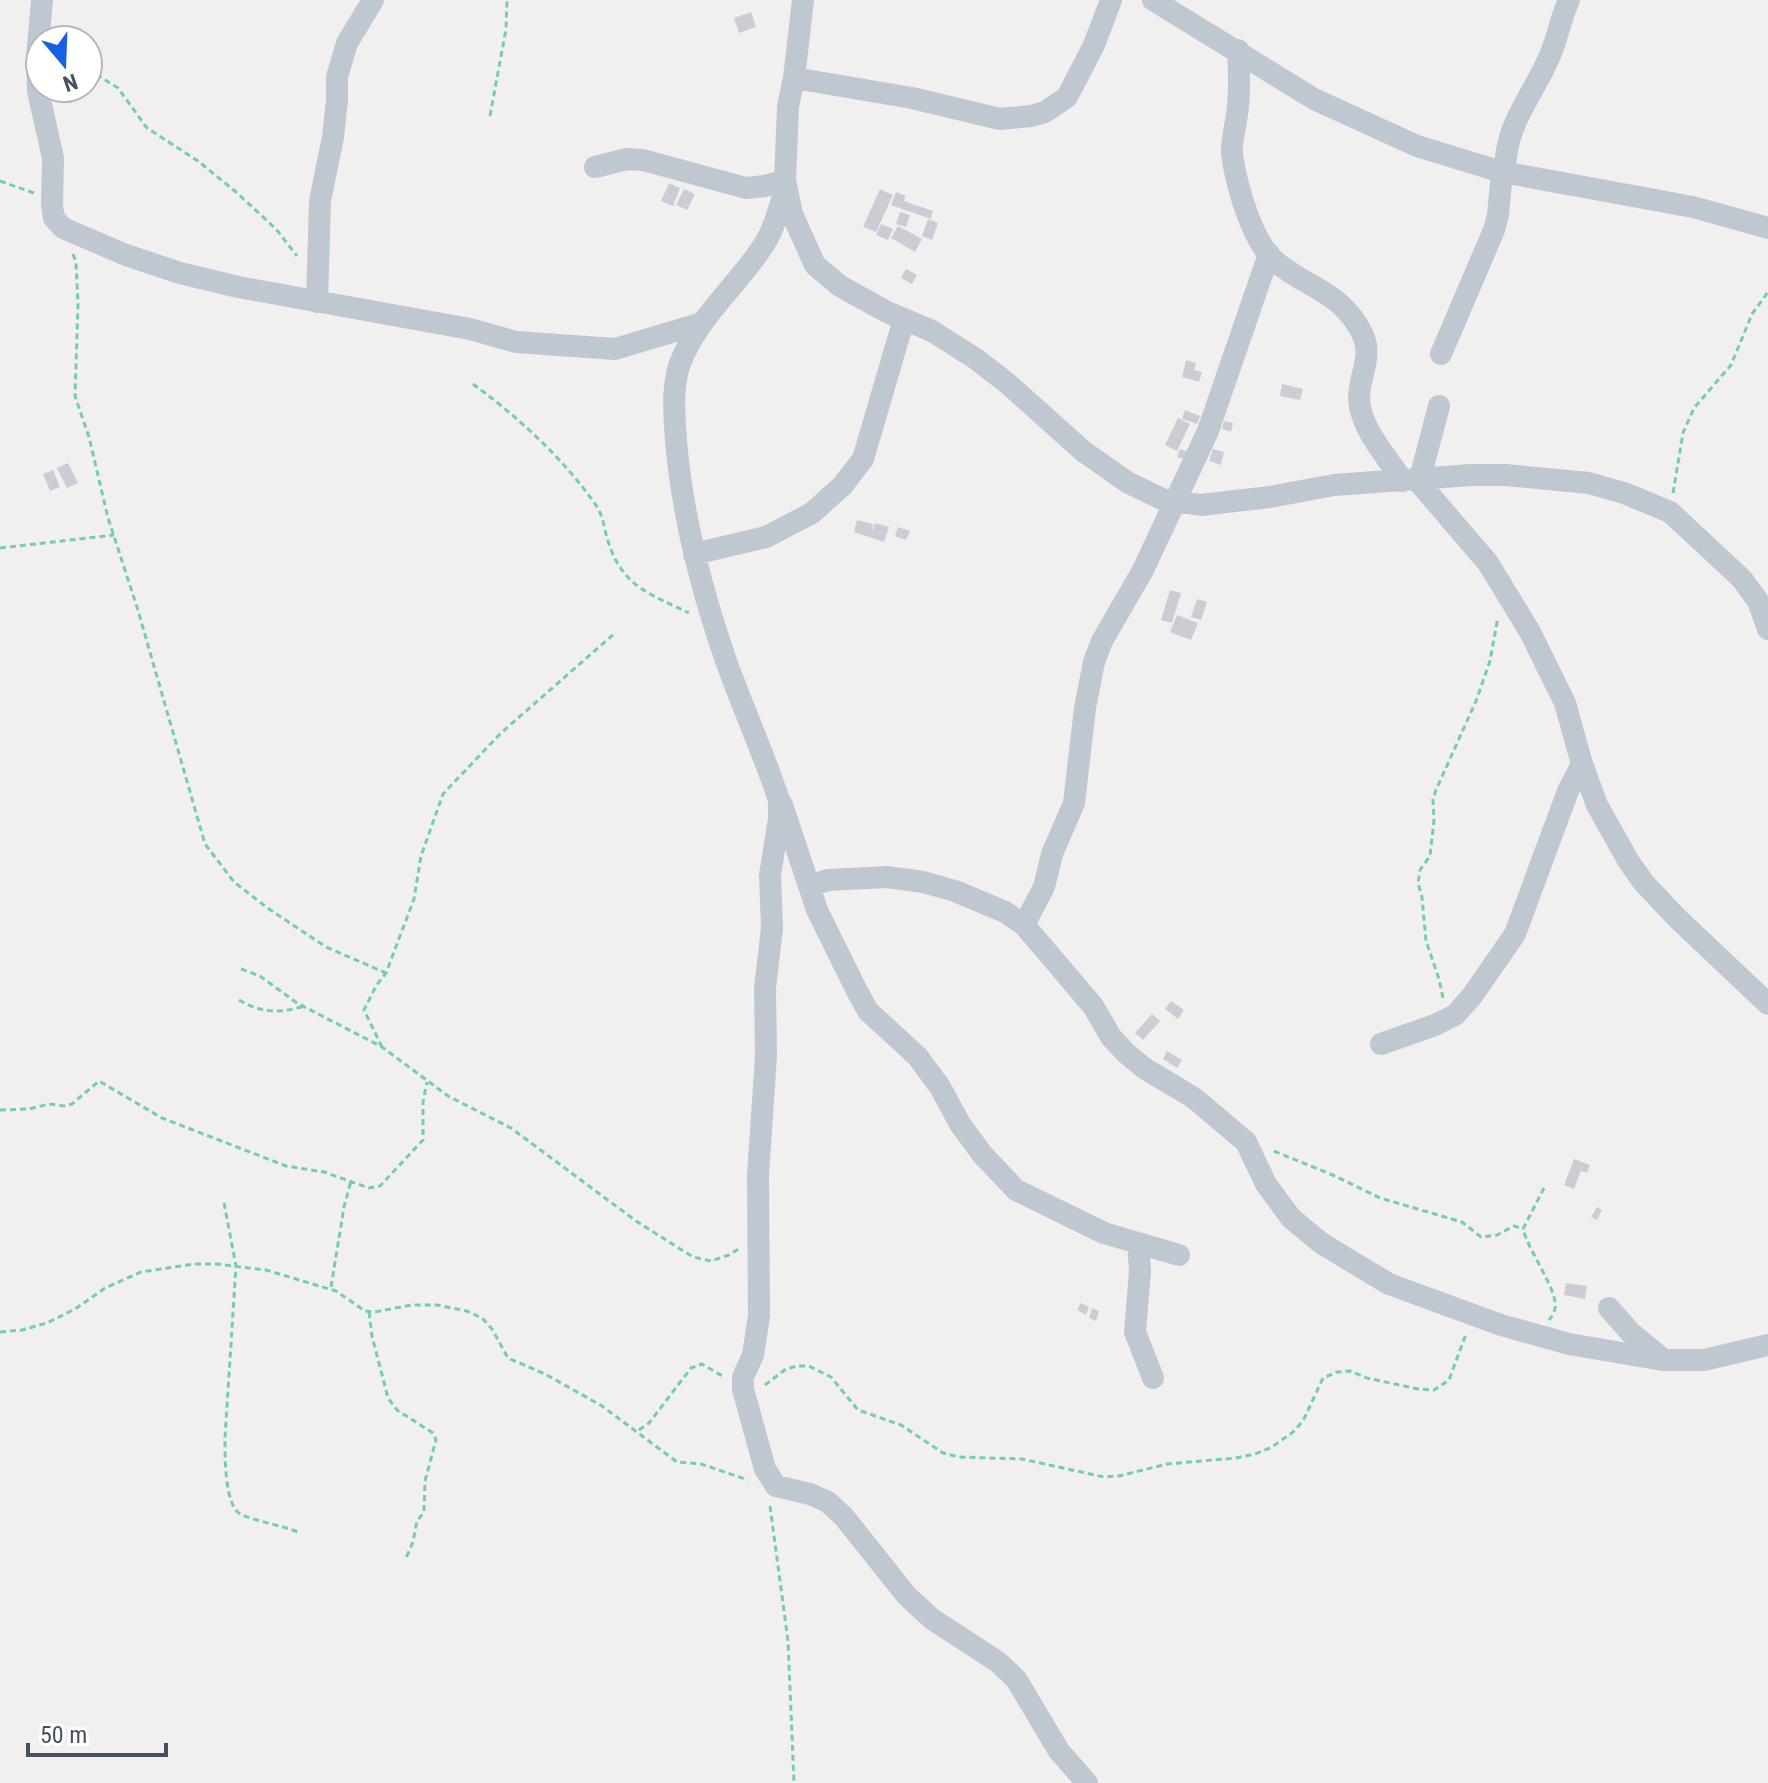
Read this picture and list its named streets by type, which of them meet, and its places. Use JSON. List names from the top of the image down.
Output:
{
  "scale_bar": "50 m",
  "north": "bottom"
}
